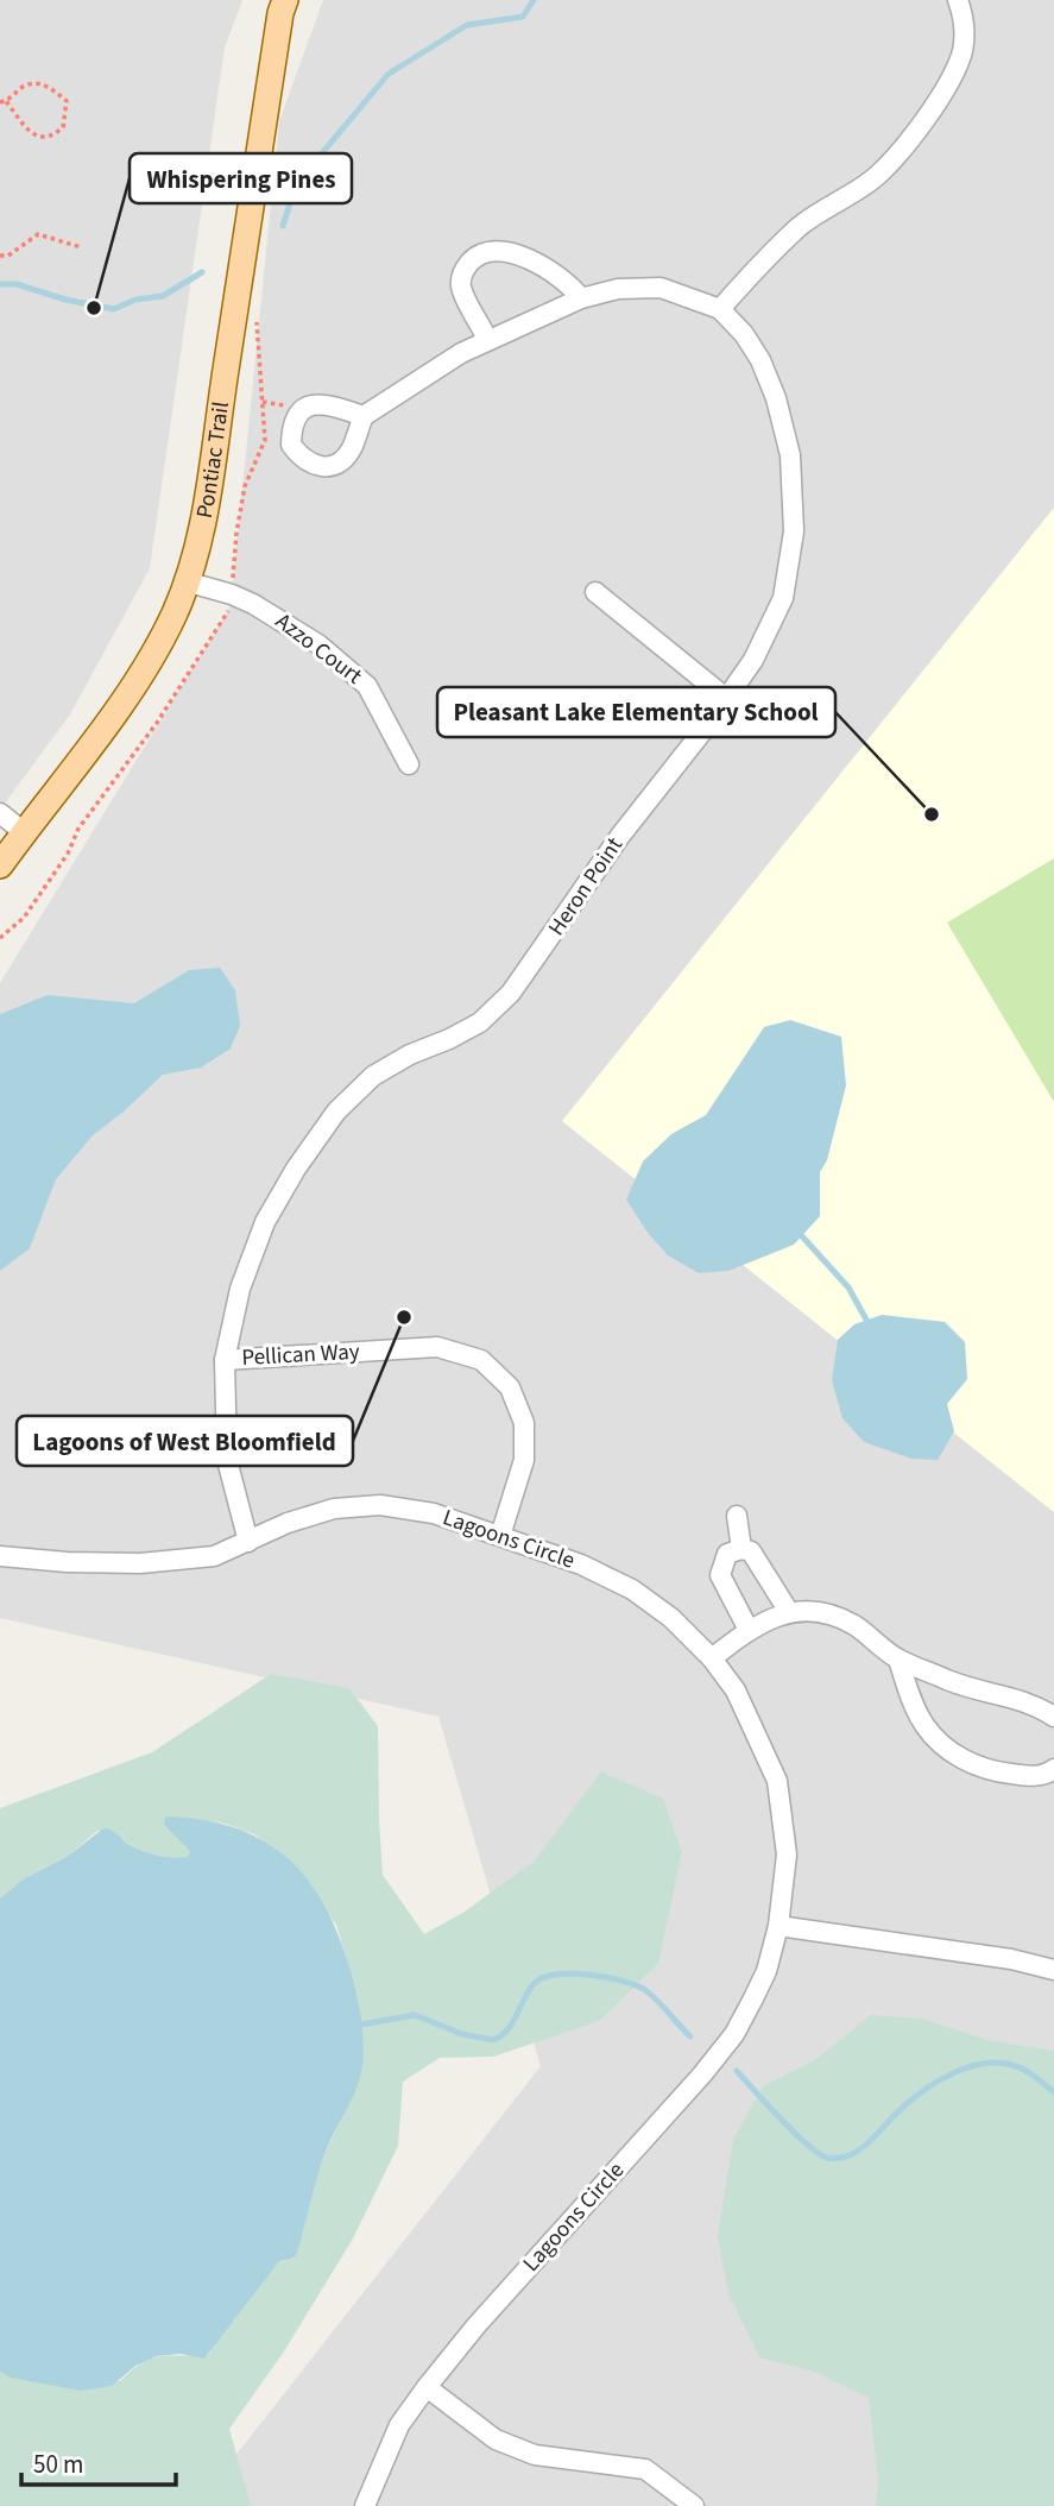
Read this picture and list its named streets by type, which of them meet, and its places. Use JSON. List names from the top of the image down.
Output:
{
  "streets": {
    "main road": ["Pontiac Trail"],
    "street": [
      "Azzo Court",
      "Heron Point",
      "Pellican Way",
      "Lagoons Circle"
    ]
  },
  "crossings": [
    ["Pontiac Trail", "Azzo Court"],
    ["Heron Point", "Pellican Way"],
    ["Heron Point", "Lagoons Circle"],
    ["Pellican Way", "Lagoons Circle"]
  ],
  "places": ["Whispering Pines", "Pleasant Lake Elementary School", "Lagoons of West Bloomfield"],
  "scale_bar": "50 m"
}
